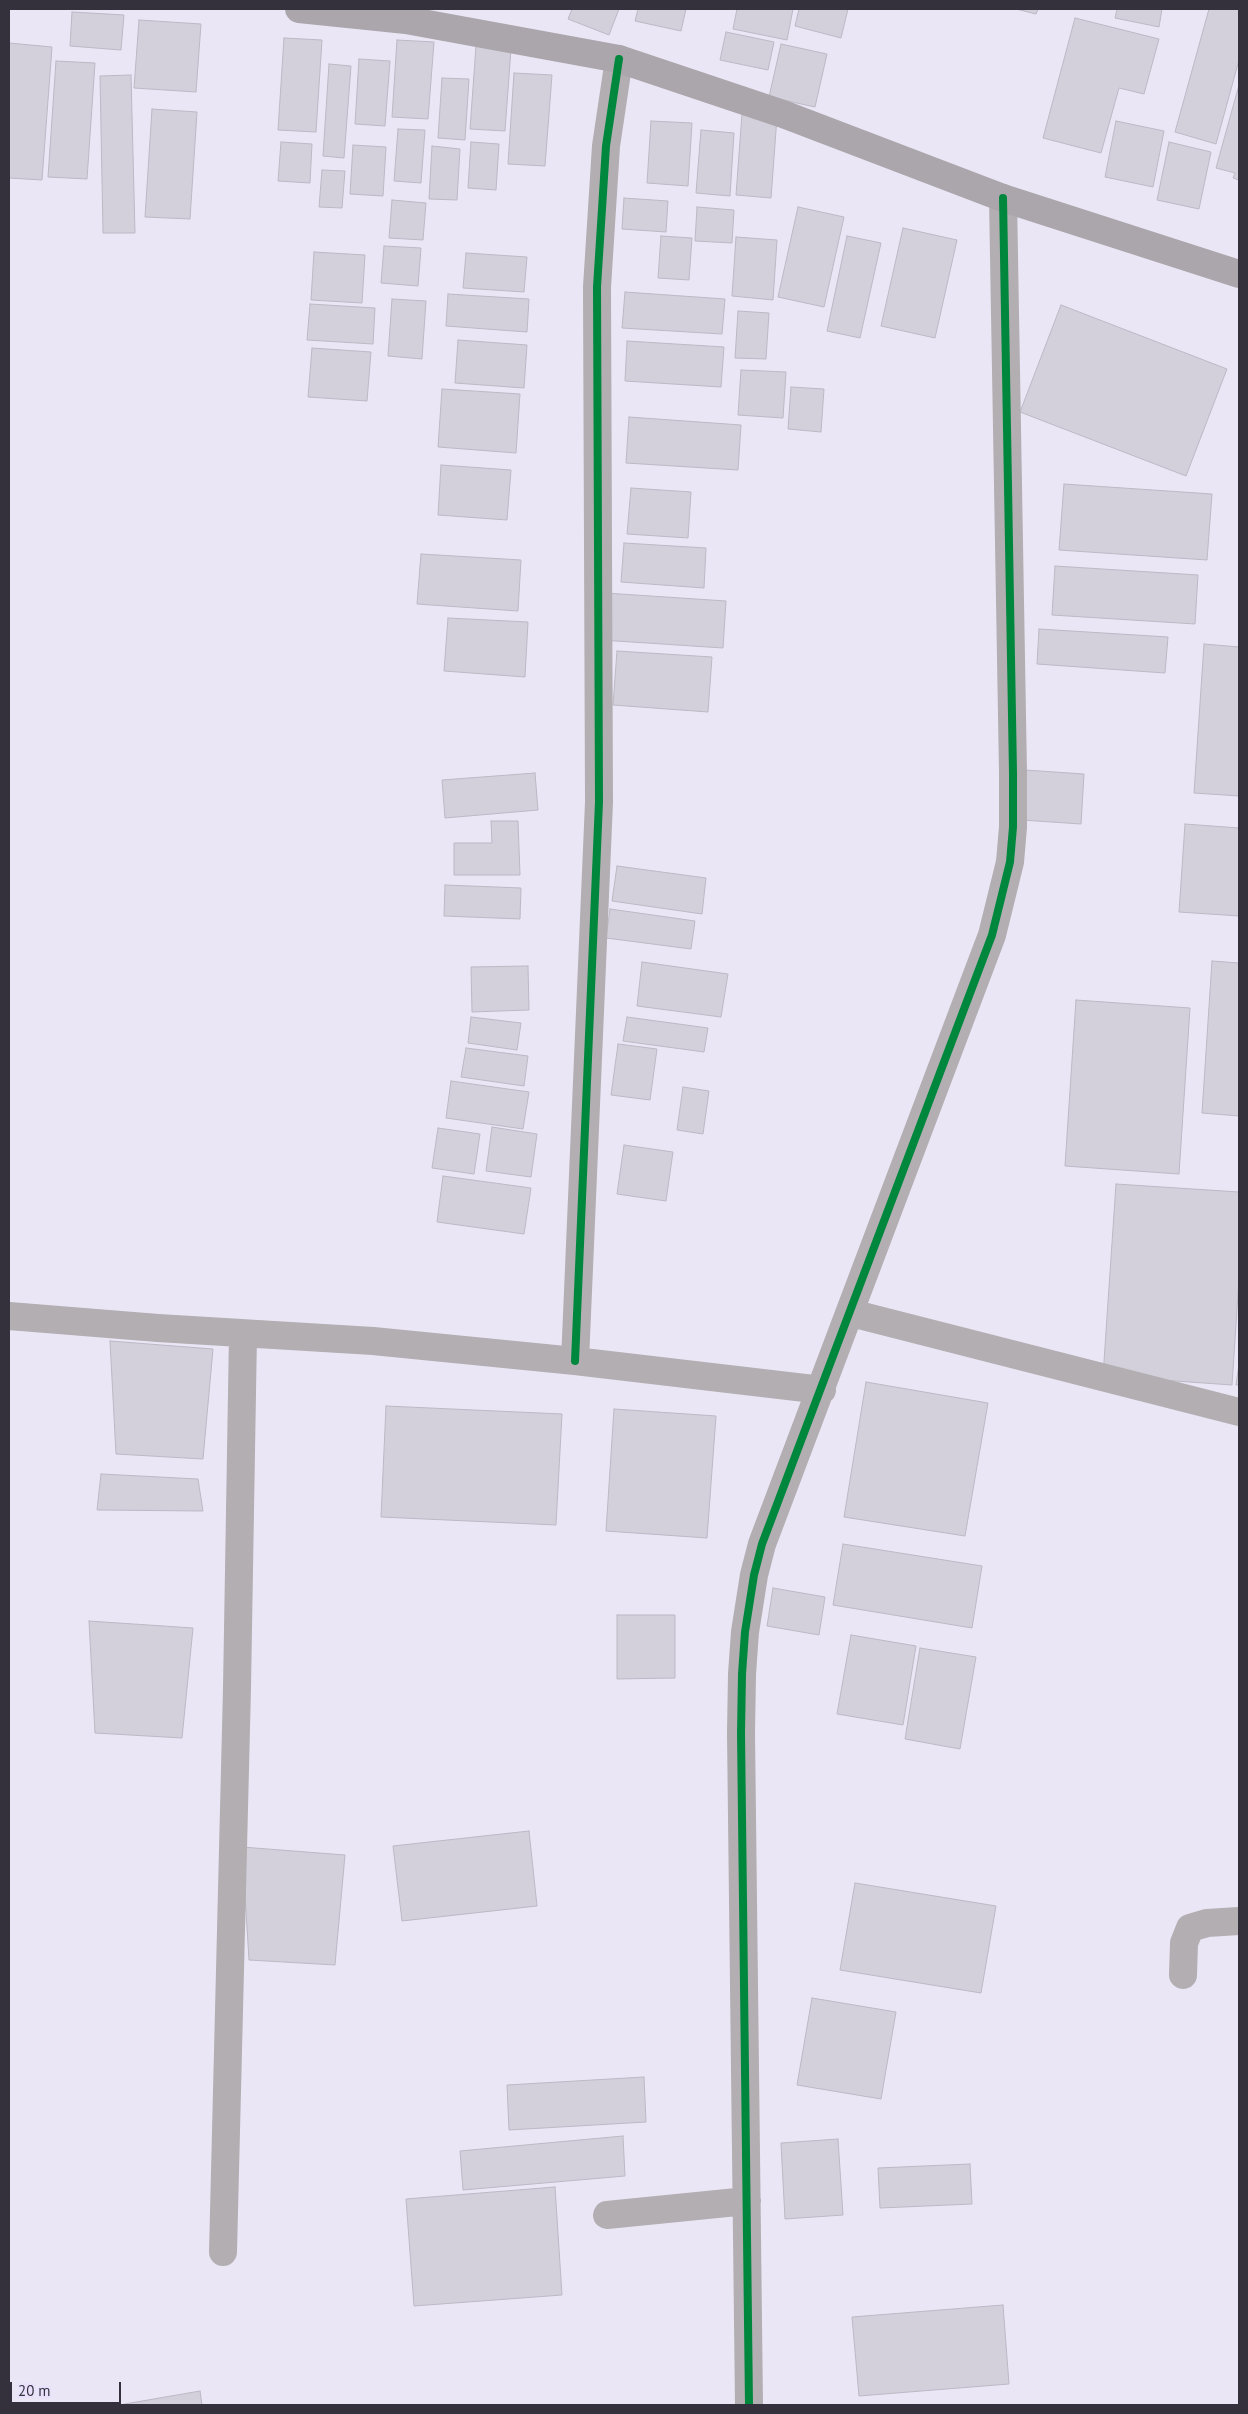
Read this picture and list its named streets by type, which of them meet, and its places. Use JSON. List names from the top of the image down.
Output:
{
  "scale_bar": "20 m"
}
